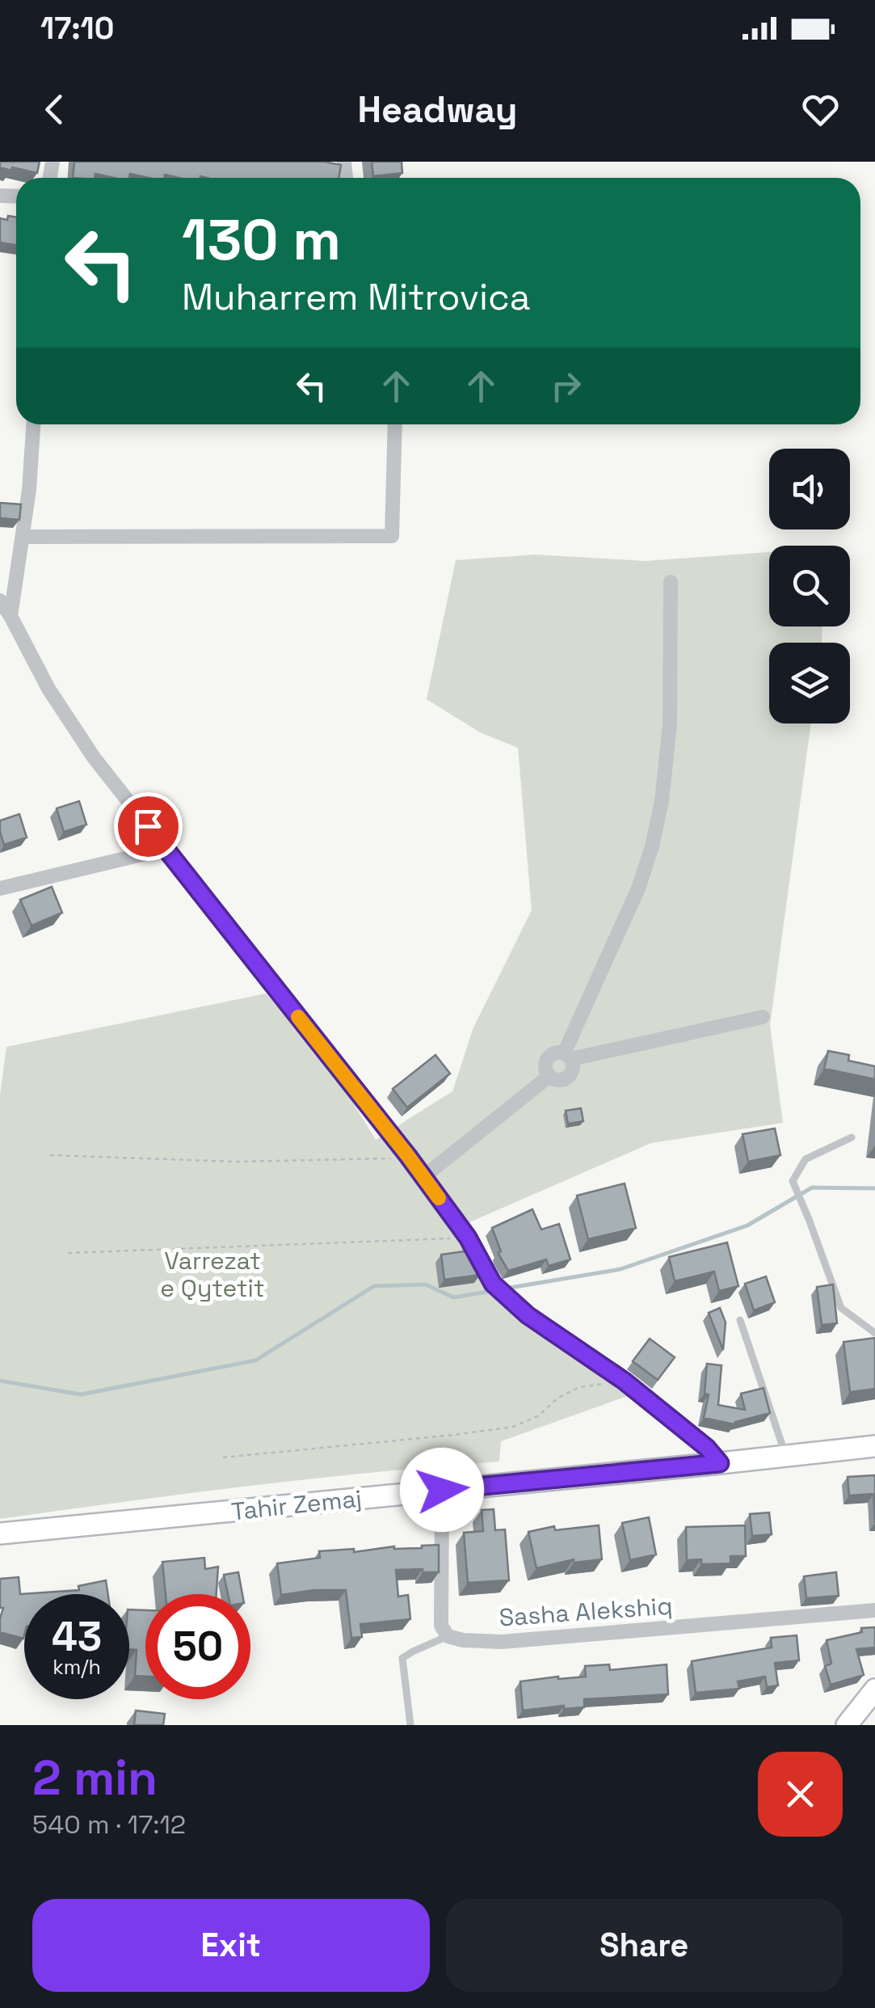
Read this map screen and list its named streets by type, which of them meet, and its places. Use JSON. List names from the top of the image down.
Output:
{
  "streets": {
    "main road": ["Tahir Zemaj"],
    "street": ["Sasha Alekshiq"]
  },
  "parks": ["Varrezat e Qytetit"],
  "page": {
    "status": "17:10",
    "header": "Headway",
    "turn": ["130 m", "Muharrem Mitrovica"],
    "speed": "43 km/h",
    "limit": "50",
    "heading": ["2 min", "540 m · 17:12"],
    "buttons": ["Exit", "Share"]
  }
}
